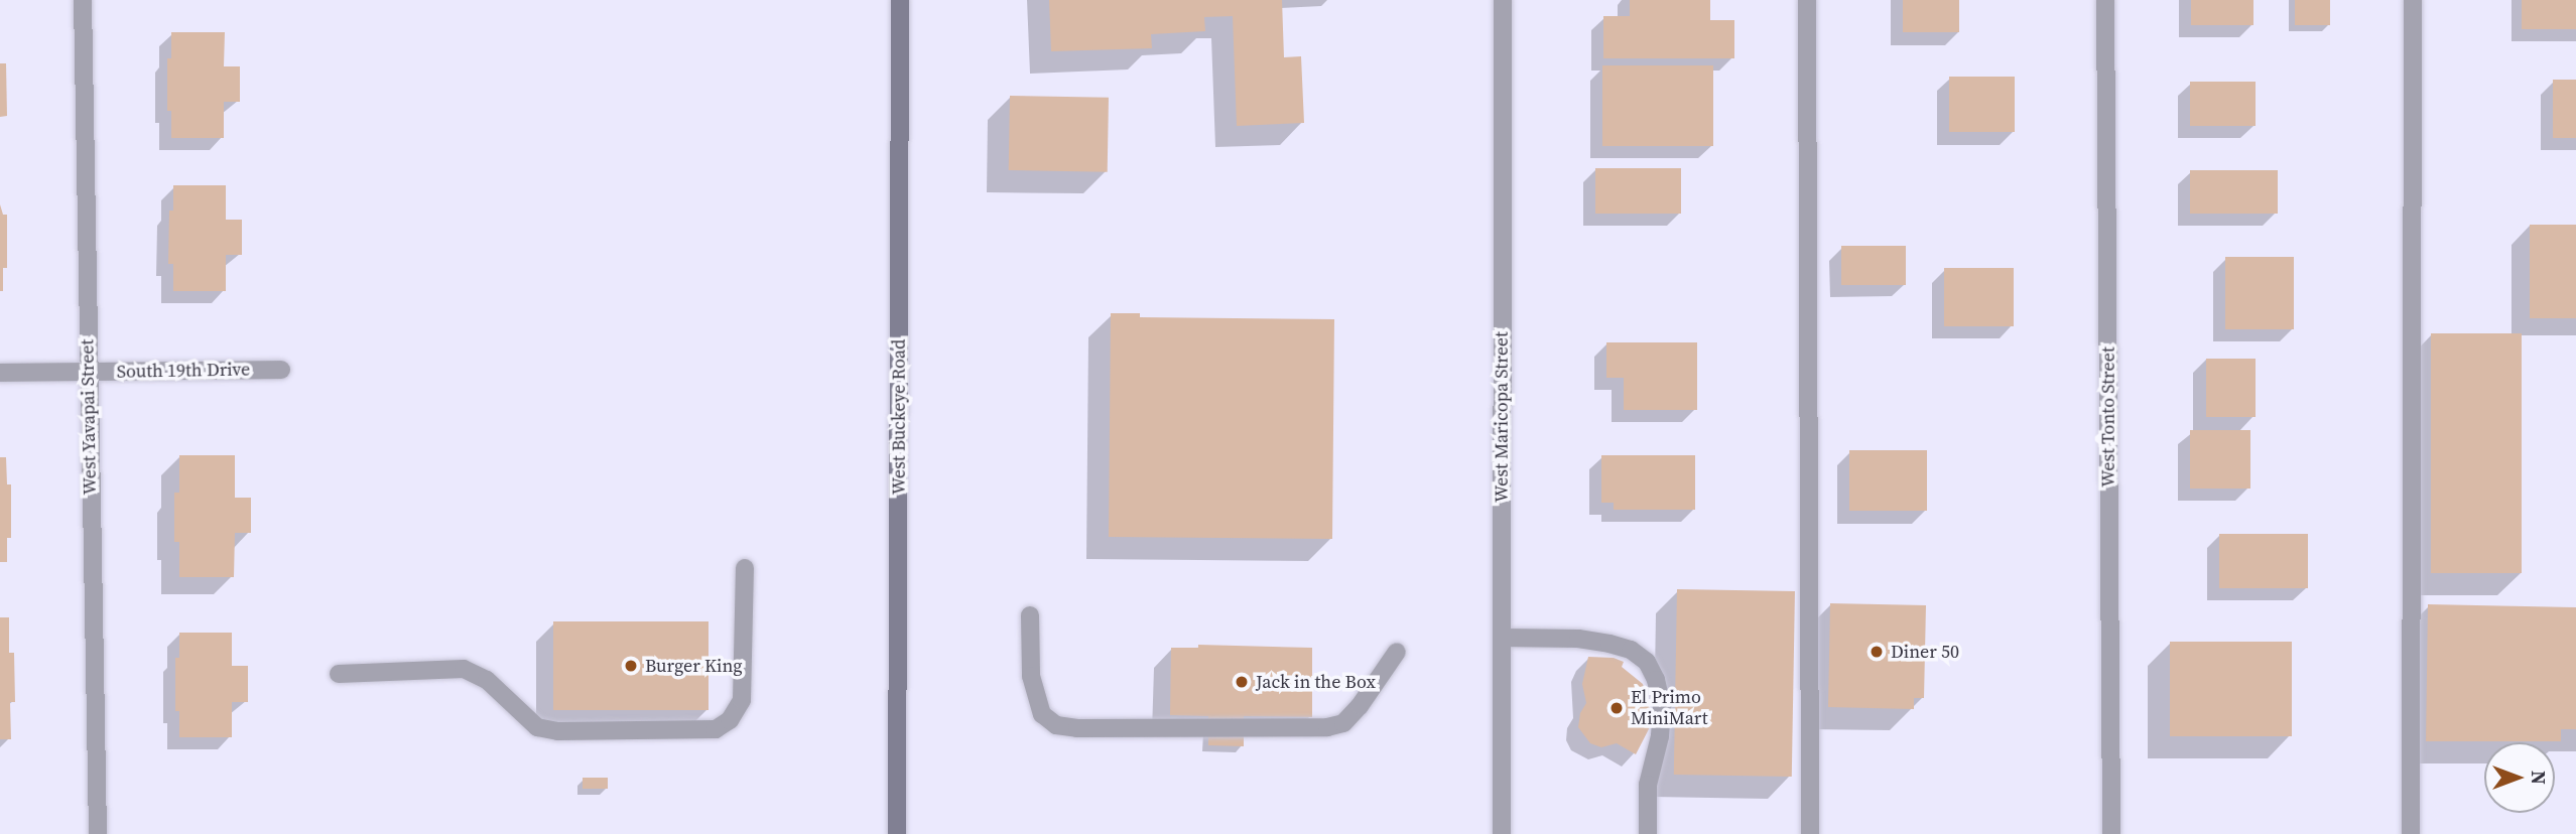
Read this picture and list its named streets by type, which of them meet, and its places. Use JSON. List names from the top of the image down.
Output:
{
  "streets": {
    "main road": ["West Buckeye Road"],
    "street": [
      "South 19th Drive",
      "West Yavapai Street",
      "West Maricopa Street",
      "West Tonto Street"
    ]
  },
  "crossings": [
    ["South 19th Drive", "West Yavapai Street"]
  ],
  "places": [
    "Diner 50",
    "Burger King",
    "Jack in the Box",
    "El Primo MiniMart"
  ],
  "north": "right"
}
